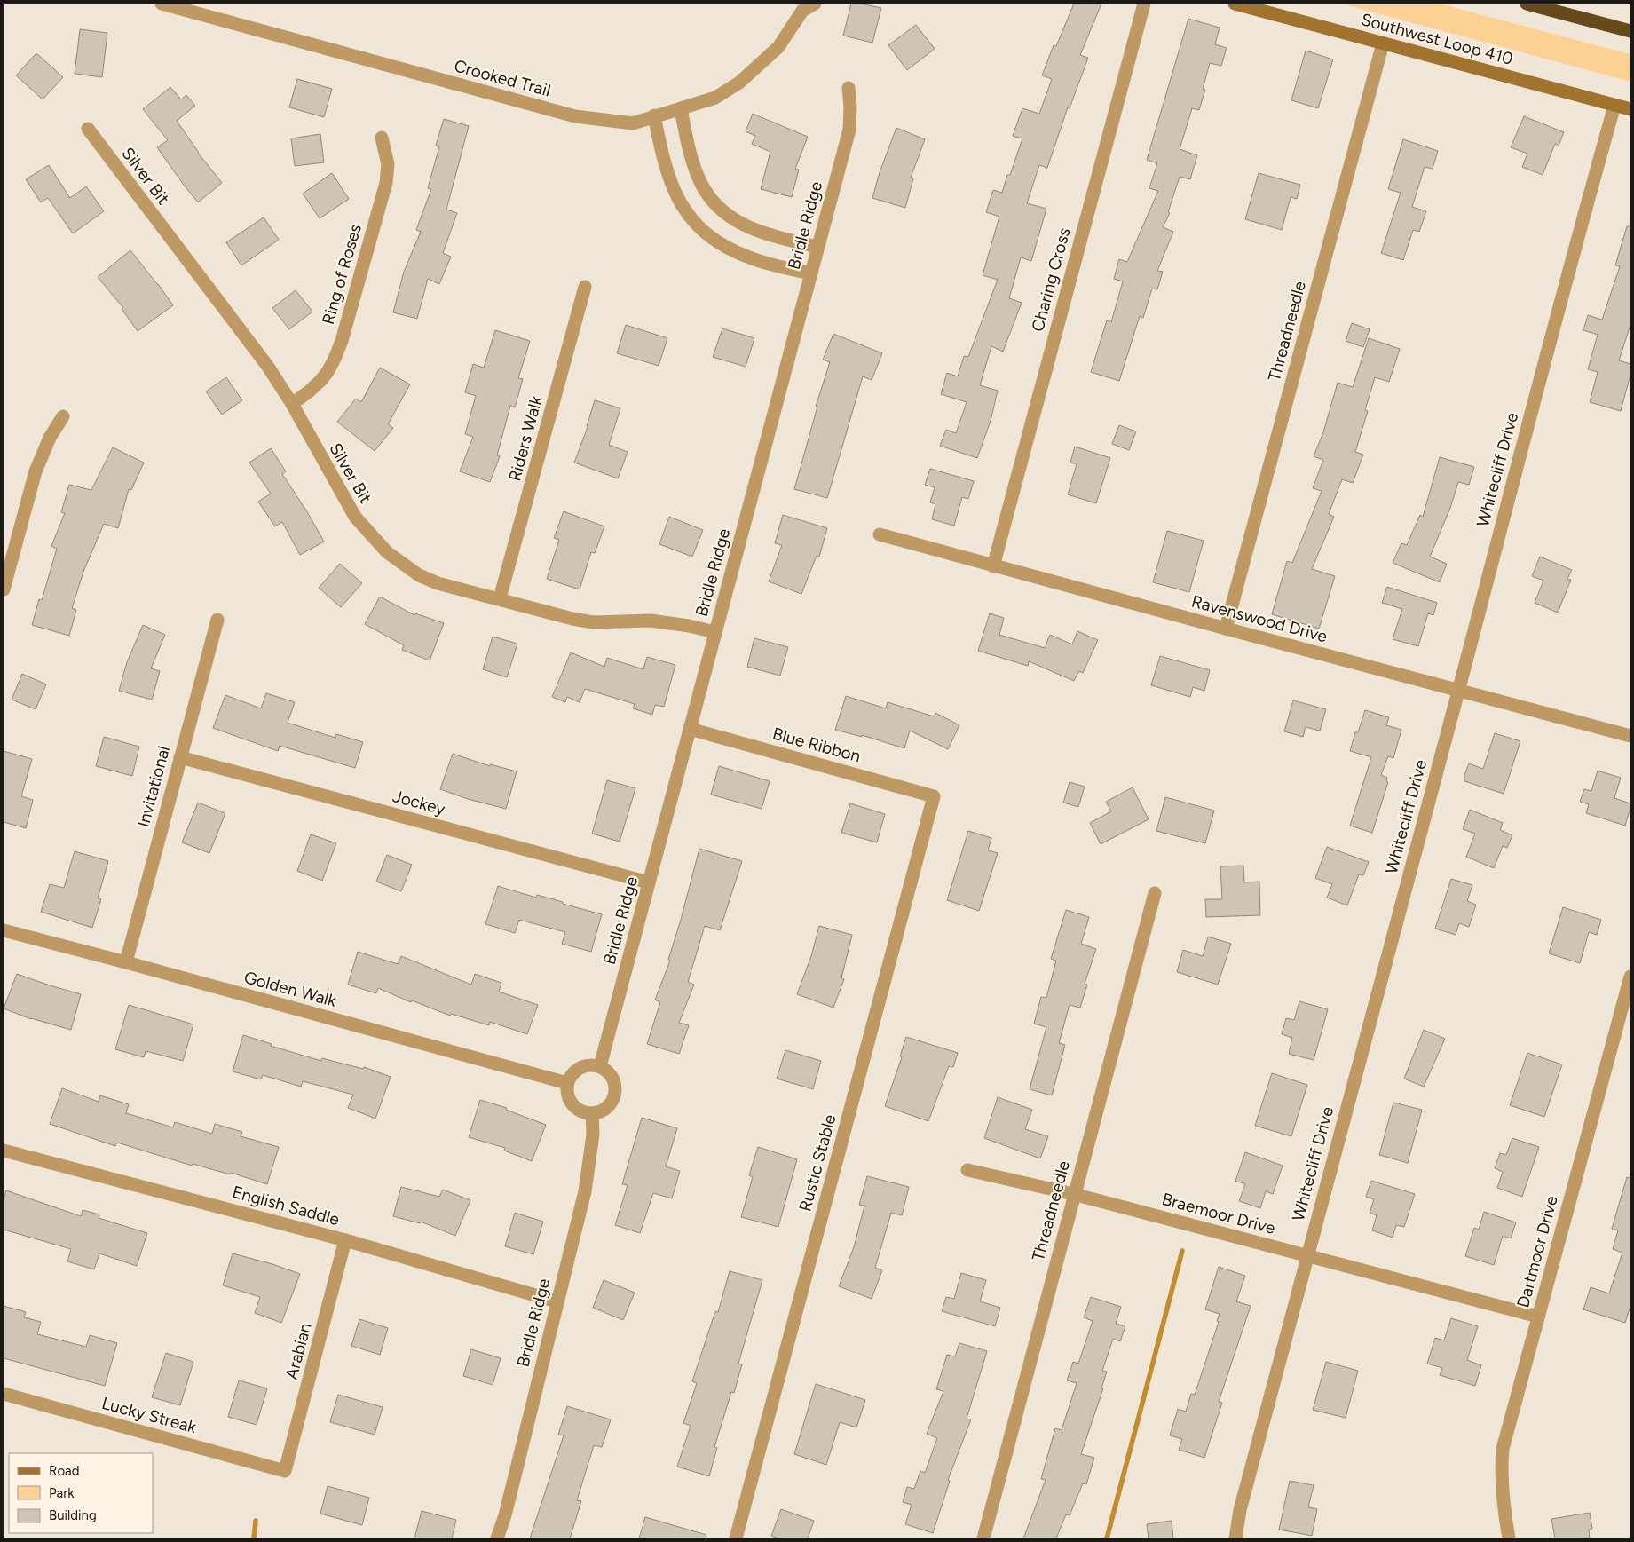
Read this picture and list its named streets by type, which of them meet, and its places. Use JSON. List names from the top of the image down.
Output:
{
  "streets": {
    "main road": ["Southwest Loop 410"],
    "street": [
      "Crooked Trail",
      "Silver Bit",
      "Bridle Ridge",
      "Ring of Roses",
      "Charing Cross",
      "Threadneedle",
      "Riders Walk",
      "Whitecliff Drive",
      "Ravenswood Drive",
      "Blue Ribbon",
      "Invitational",
      "Jockey",
      "Golden Walk",
      "Rustic Stable",
      "English Saddle",
      "Braemoor Drive",
      "Dartmoor Drive",
      "Arabian",
      "Lucky Streak"
    ]
  },
  "crossings": [
    ["Southwest Loop 410", "Threadneedle"],
    ["Southwest Loop 410", "Whitecliff Drive"],
    ["Silver Bit", "Bridle Ridge"],
    ["Silver Bit", "Ring of Roses"],
    ["Silver Bit", "Riders Walk"],
    ["Bridle Ridge", "Blue Ribbon"],
    ["Bridle Ridge", "Jockey"],
    ["Bridle Ridge", "Golden Walk"],
    ["Bridle Ridge", "English Saddle"],
    ["Charing Cross", "Ravenswood Drive"],
    ["Threadneedle", "Ravenswood Drive"],
    ["Threadneedle", "Braemoor Drive"],
    ["Whitecliff Drive", "Ravenswood Drive"],
    ["Whitecliff Drive", "Braemoor Drive"],
    ["Blue Ribbon", "Rustic Stable"],
    ["Invitational", "Jockey"],
    ["Invitational", "Golden Walk"],
    ["English Saddle", "Arabian"],
    ["Braemoor Drive", "Dartmoor Drive"],
    ["Arabian", "Lucky Streak"]
  ],
  "legend": ["Road", "Park", "Building"]
}
